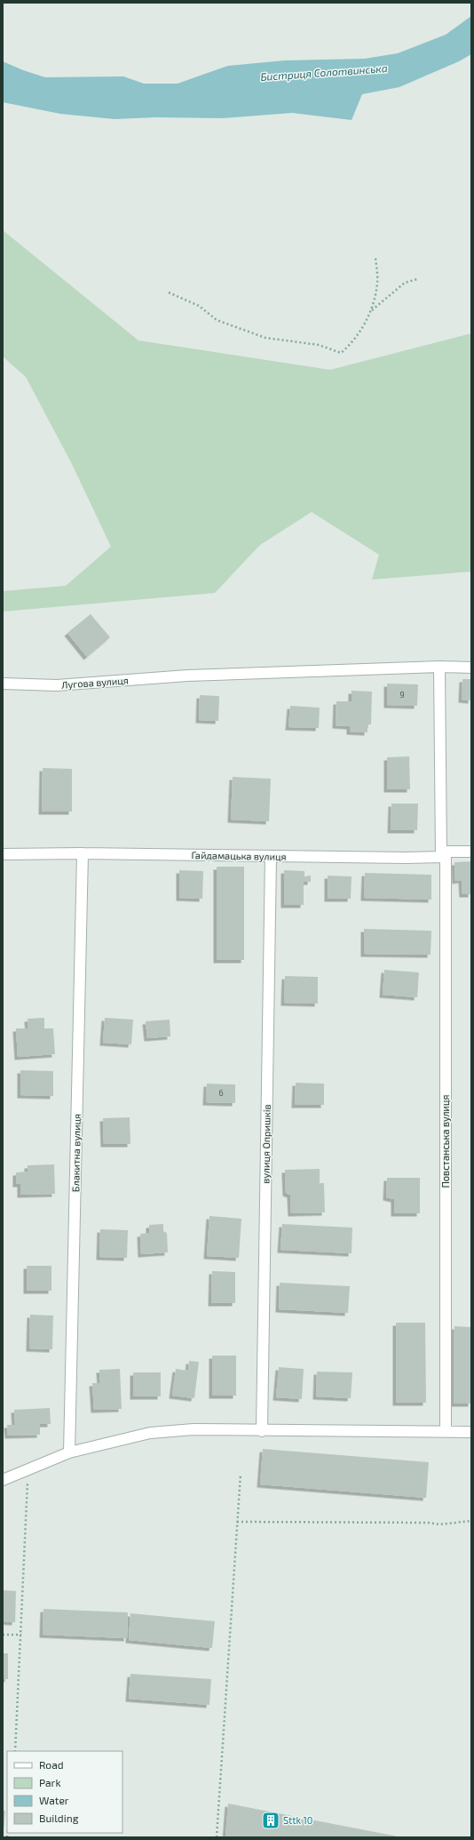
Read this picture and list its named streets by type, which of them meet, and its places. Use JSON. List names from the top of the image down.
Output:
{
  "streets": {
    "street": [
      "Лугова вулиця",
      "Гайдамацька вулиця",
      "Повстанська вулиця",
      "вулиця Опришків",
      "Блакитна вулиця"
    ]
  },
  "crossings": [
    ["Лугова вулиця", "Повстанська вулиця"],
    ["Гайдамацька вулиця", "Повстанська вулиця"],
    ["Гайдамацька вулиця", "вулиця Опришків"],
    ["Гайдамацька вулиця", "Блакитна вулиця"]
  ],
  "water": ["Бистриця Солотвинська"],
  "places": {
    "building": ["Sttk 10"]
  },
  "house_numbers": ["9", "6"],
  "legend": [
    "Road",
    "Park",
    "Water",
    "Building"
  ]
}
